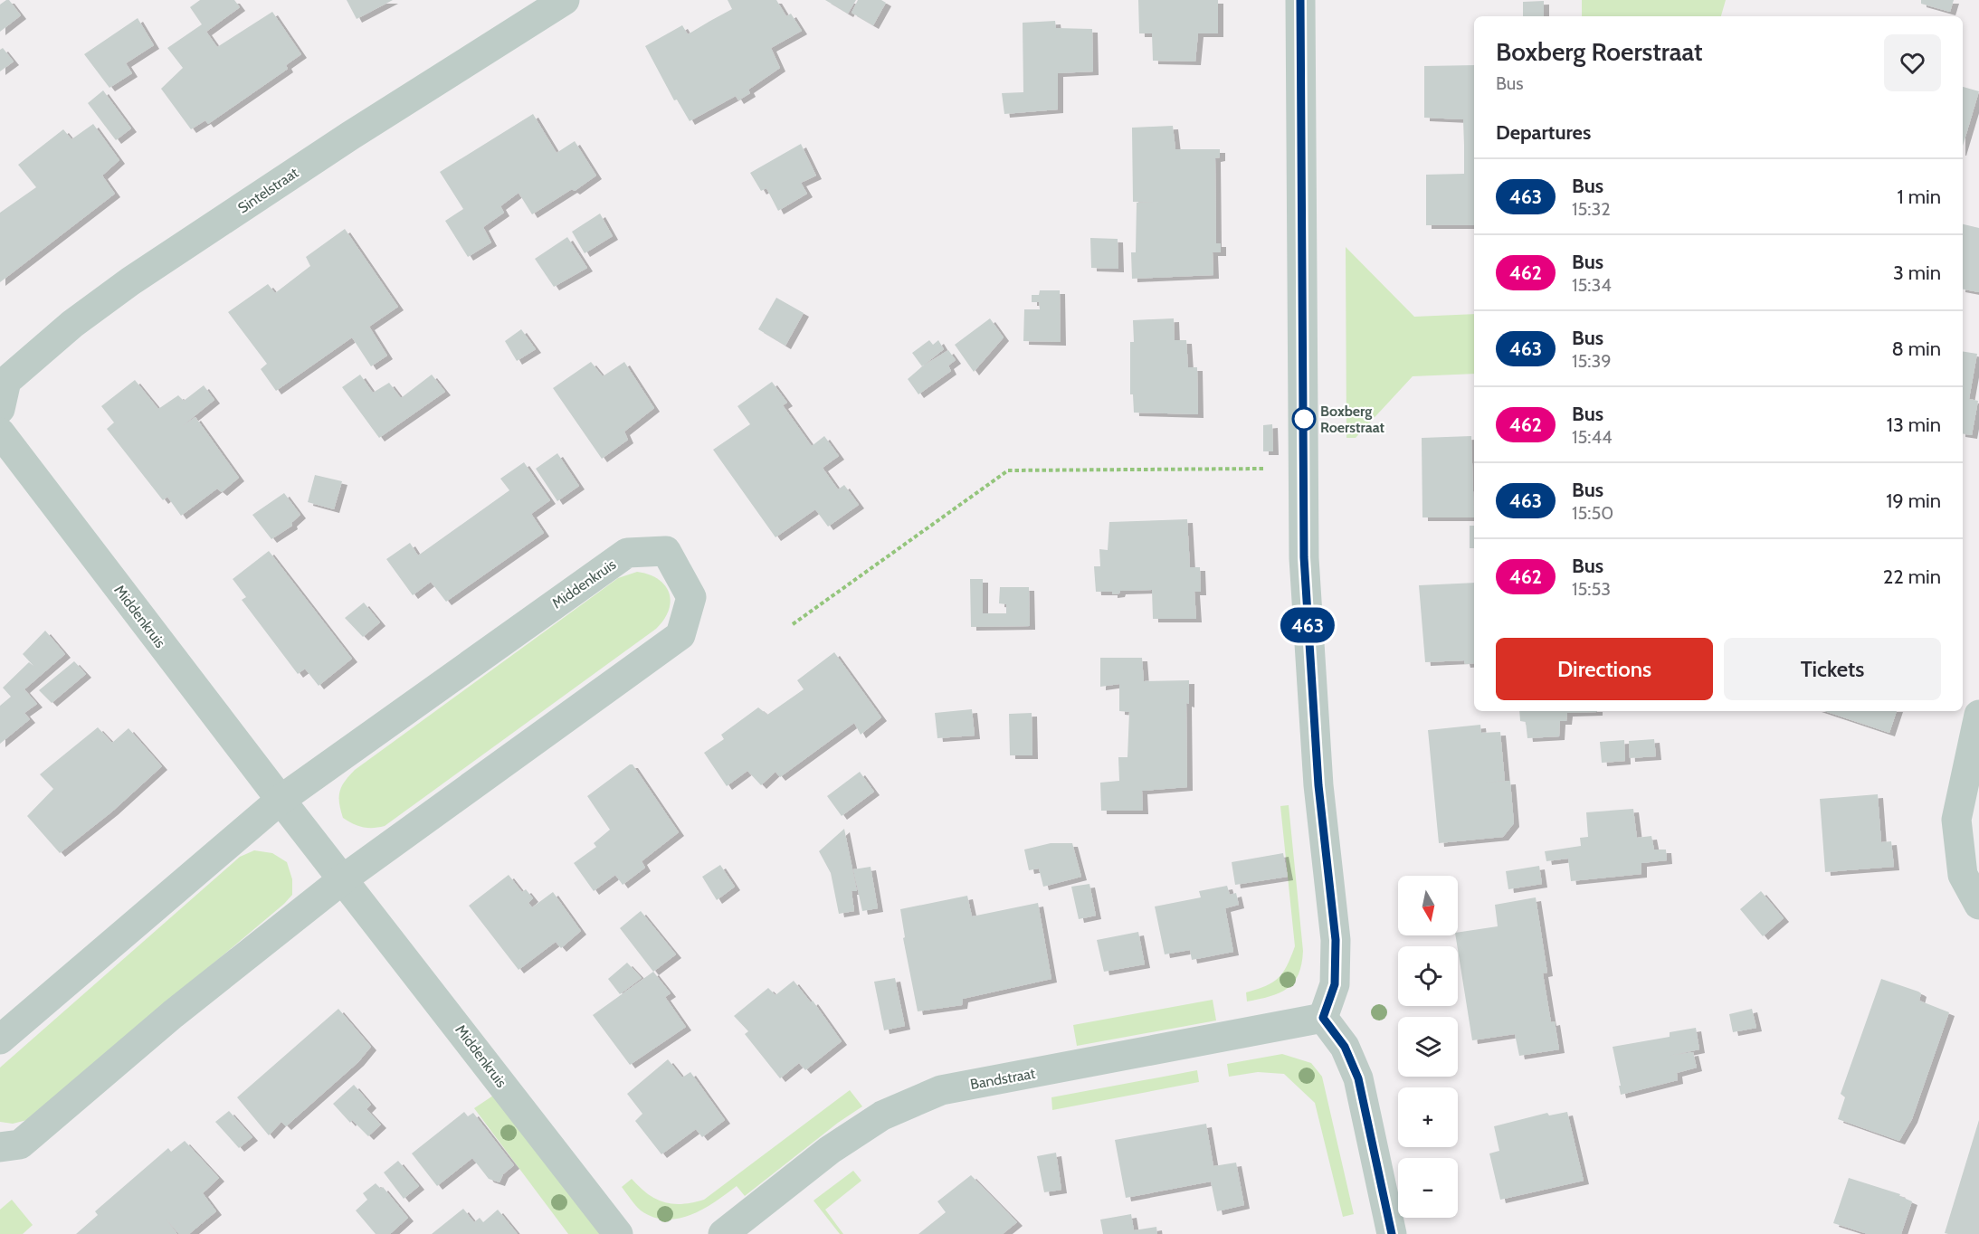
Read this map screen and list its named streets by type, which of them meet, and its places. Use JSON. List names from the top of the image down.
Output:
{
  "streets": {
    "street": ["Sintelstraat", "Middenkruis", "Bandstraat"]
  },
  "places": ["Boxberg Roerstraat"],
  "lines": ["bus line 463"],
  "north": "bottom",
  "page": {
    "on_map": "463",
    "heading": [
      ["Boxberg Roerstraat", "Bus"],
      "Departures"
    ],
    "list": [
      {
        "mark": "463",
        "name": "Bus",
        "note": "15:32",
        "value": "1 min"
      },
      {
        "mark": "462",
        "name": "Bus",
        "note": "15:34",
        "value": "3 min"
      },
      {
        "mark": "463",
        "name": "Bus",
        "note": "15:39",
        "value": "8 min"
      },
      {
        "mark": "462",
        "name": "Bus",
        "note": "15:44",
        "value": "13 min"
      },
      {
        "mark": "463",
        "name": "Bus",
        "note": "15:50",
        "value": "19 min"
      },
      {
        "mark": "462",
        "name": "Bus",
        "note": "15:53",
        "value": "22 min"
      }
    ],
    "buttons": ["Directions", "Tickets"],
    "map_buttons": ["+", "−"]
  }
}
